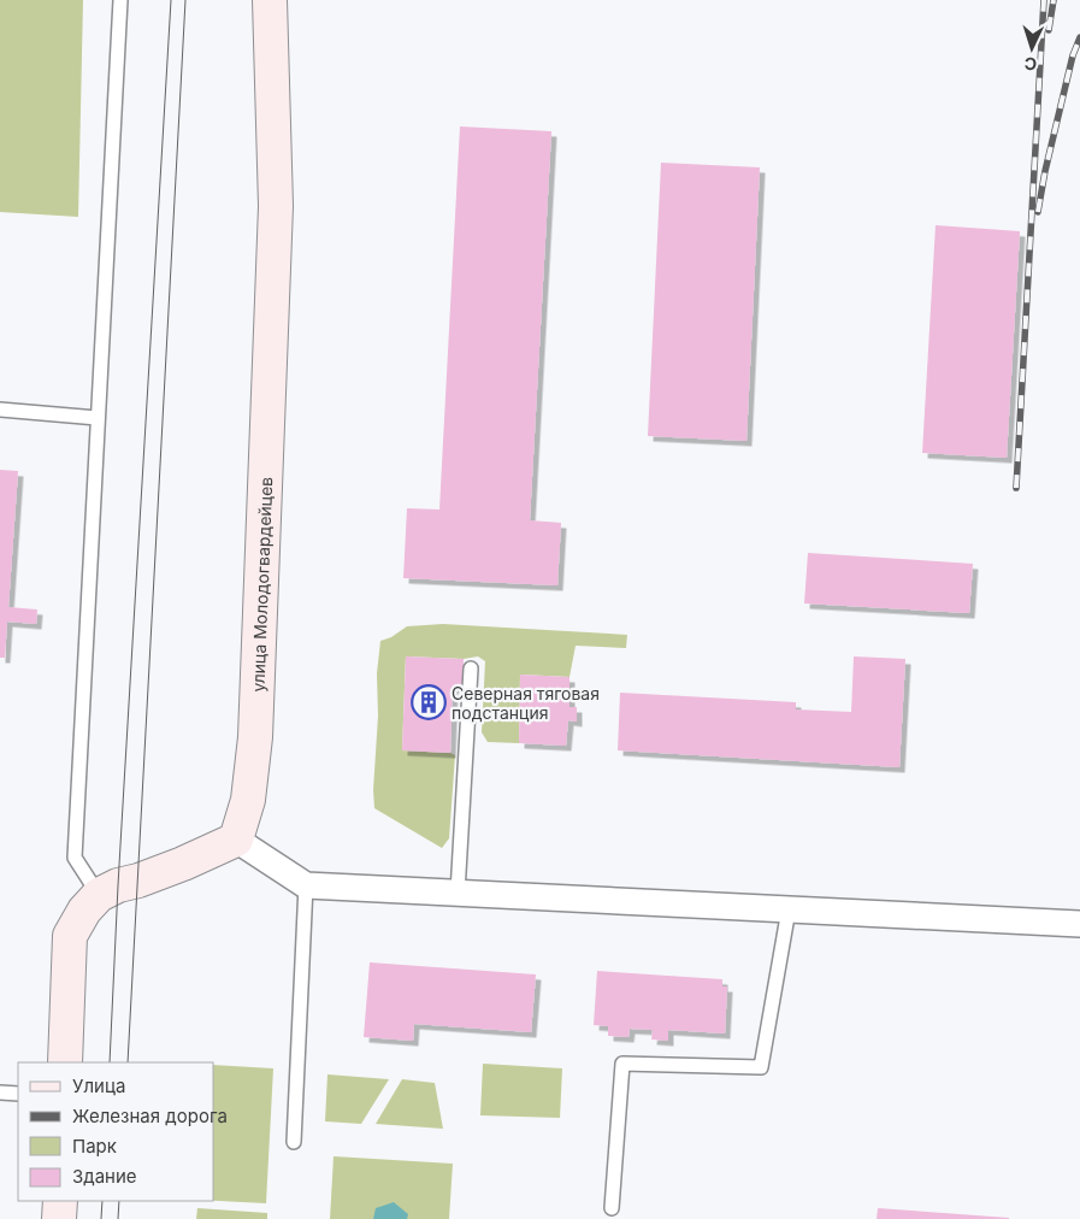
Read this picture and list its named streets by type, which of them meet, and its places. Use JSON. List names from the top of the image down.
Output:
{
  "streets": {
    "street": ["улица Молодогвардейцев"]
  },
  "places": {
    "building": ["Северная тяговая подстанция"]
  },
  "legend": [
    "Улица",
    "Железная дорога",
    "Парк",
    "Здание"
  ],
  "north": "bottom"
}
